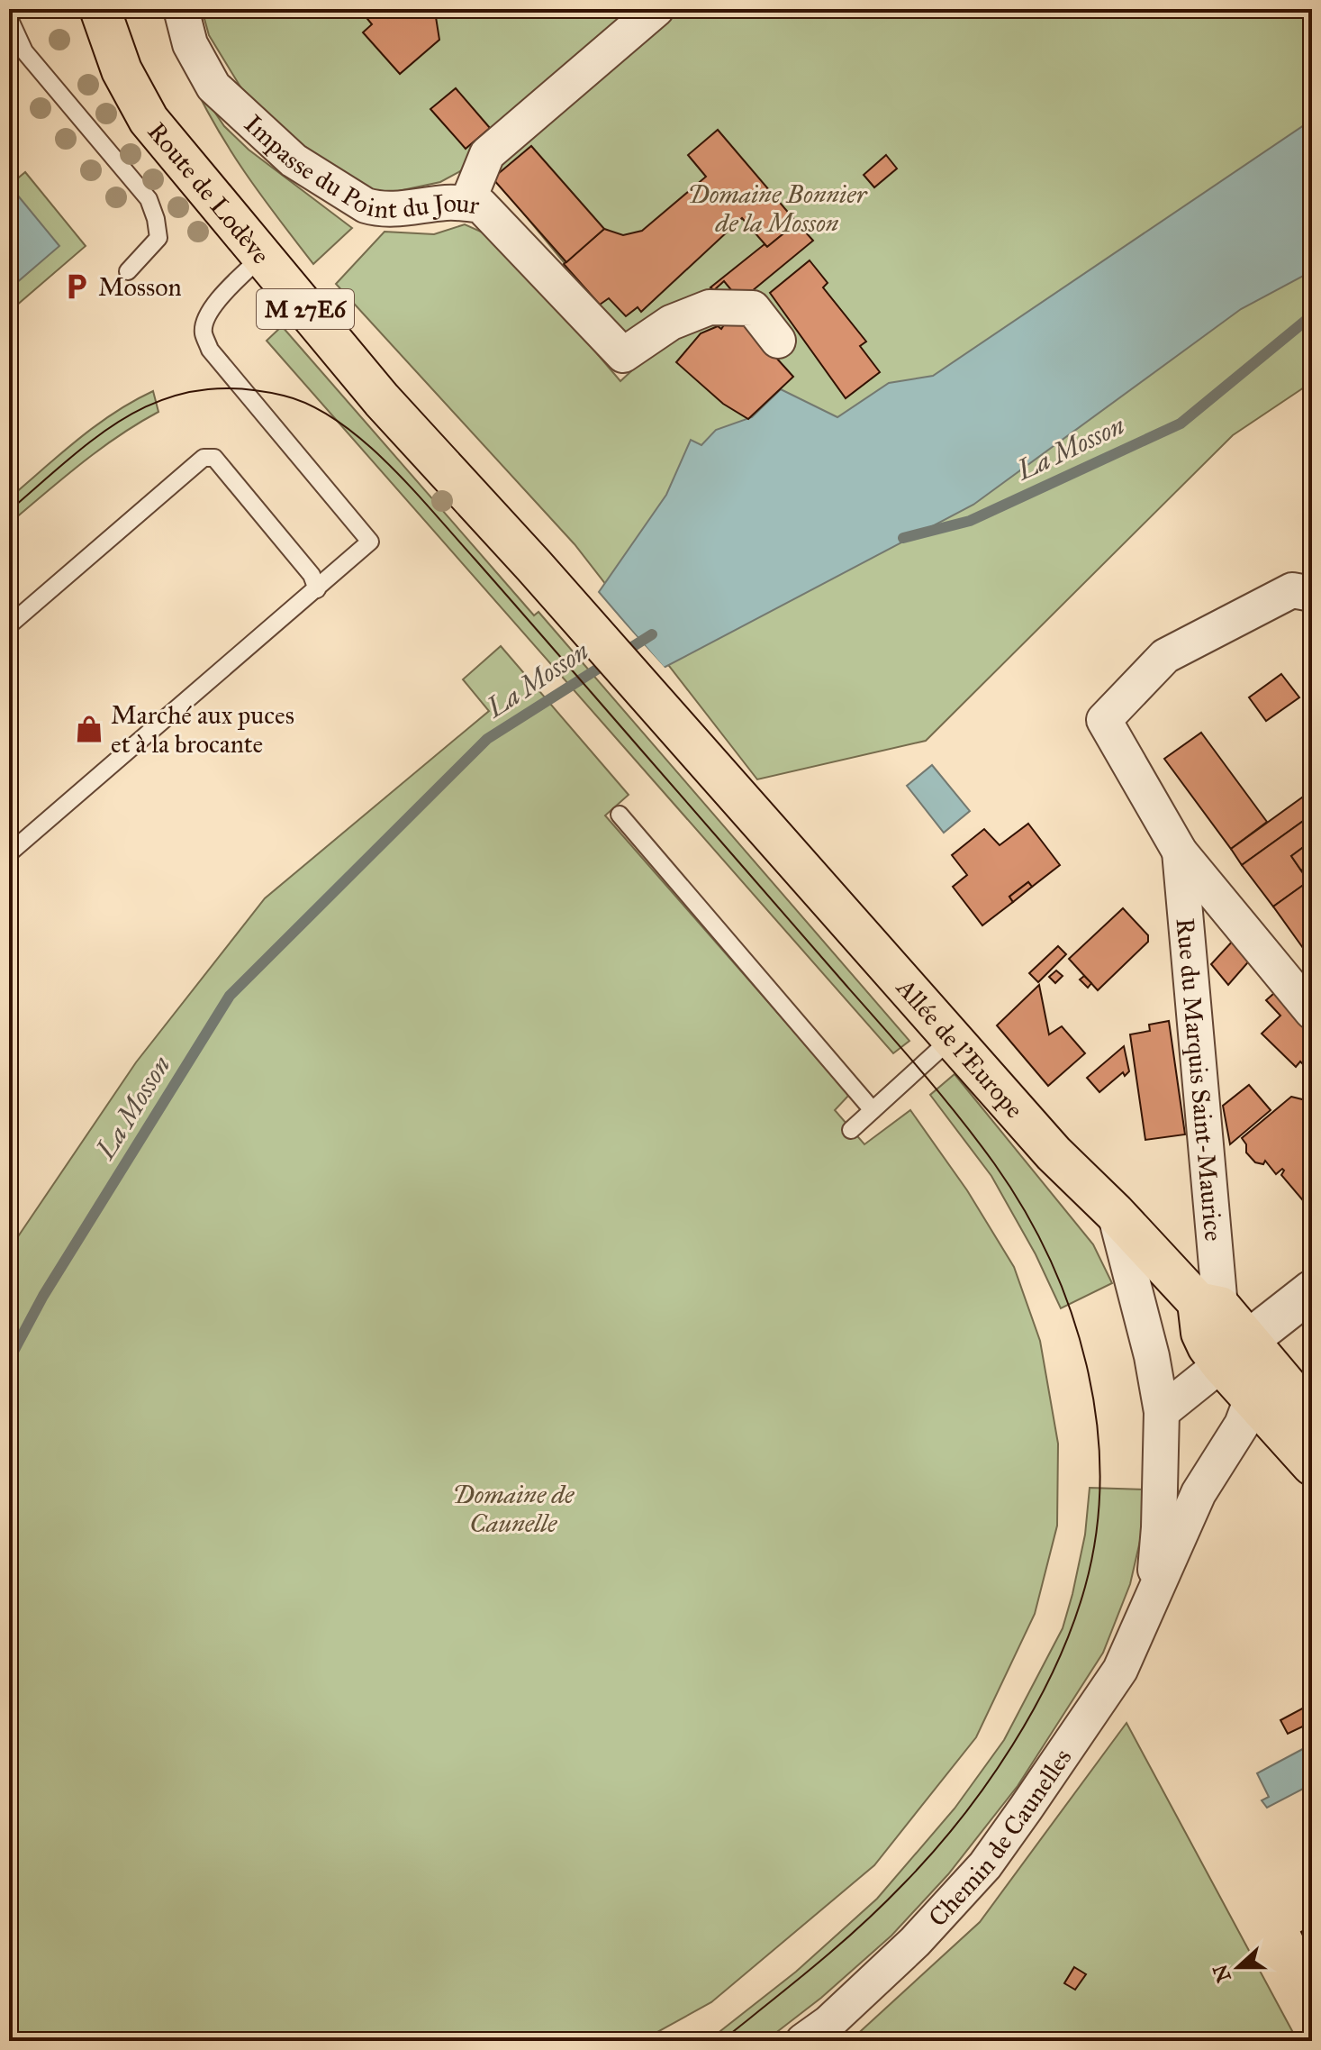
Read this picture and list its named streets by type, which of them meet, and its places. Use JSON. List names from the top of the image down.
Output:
{
  "streets": {
    "main road": ["Route de Lodève", "M 27E6", "Allée de l'Europe"],
    "street": ["Impasse du Point du Jour", "Rue du Marquis Saint-Maurice", "Chemin de Caunelles"]
  },
  "crossings": [
    ["Route de Lodève", "Allée de l'Europe"],
    ["Allée de l'Europe", "Rue du Marquis Saint-Maurice"],
    ["Allée de l'Europe", "Chemin de Caunelles"]
  ],
  "water": ["La Mosson"],
  "parks": ["Domaine Bonnier de la Mosson", "Domaine de Caunelle"],
  "places": {
    "parking": ["Mosson"],
    "shop": ["Marché aux puces et à la brocante"]
  },
  "north": "left"
}
